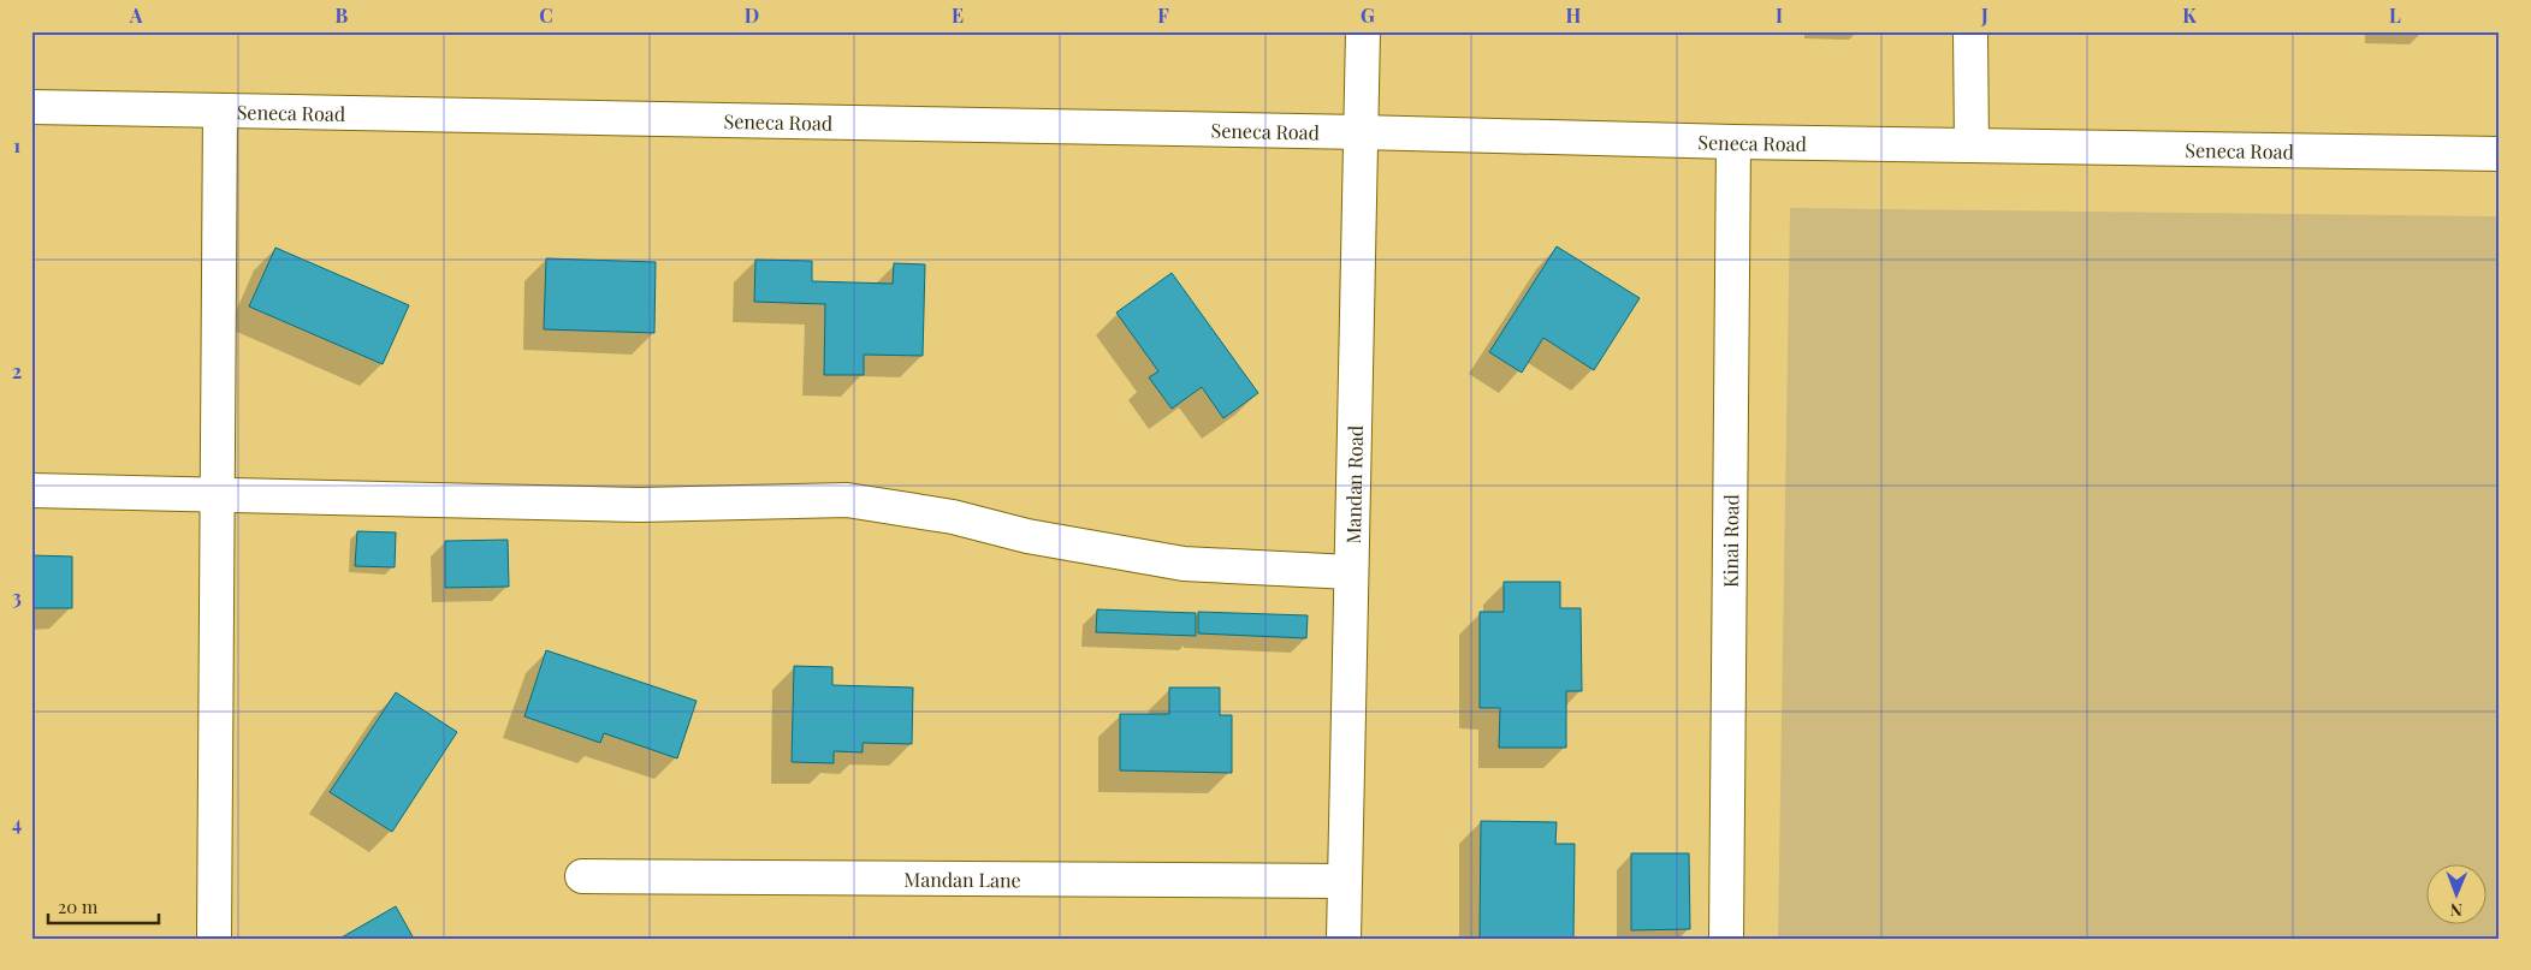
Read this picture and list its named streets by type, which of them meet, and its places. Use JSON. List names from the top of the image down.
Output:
{
  "streets": {
    "street": [
      "Seneca Road",
      "Mandan Road",
      "Kinai Road",
      "Mandan Lane"
    ]
  },
  "crossings": [
    ["Seneca Road", "Mandan Road"],
    ["Seneca Road", "Kinai Road"],
    ["Mandan Road", "Mandan Lane"]
  ],
  "scale_bar": "20 m",
  "north": "bottom",
  "grid": {
    "columns": [
      "A",
      "B",
      "C",
      "D",
      "E",
      "F",
      "G",
      "H",
      "I",
      "J",
      "K",
      "L"
    ],
    "rows": [
      "1",
      "2",
      "3",
      "4"
    ]
  }
}
